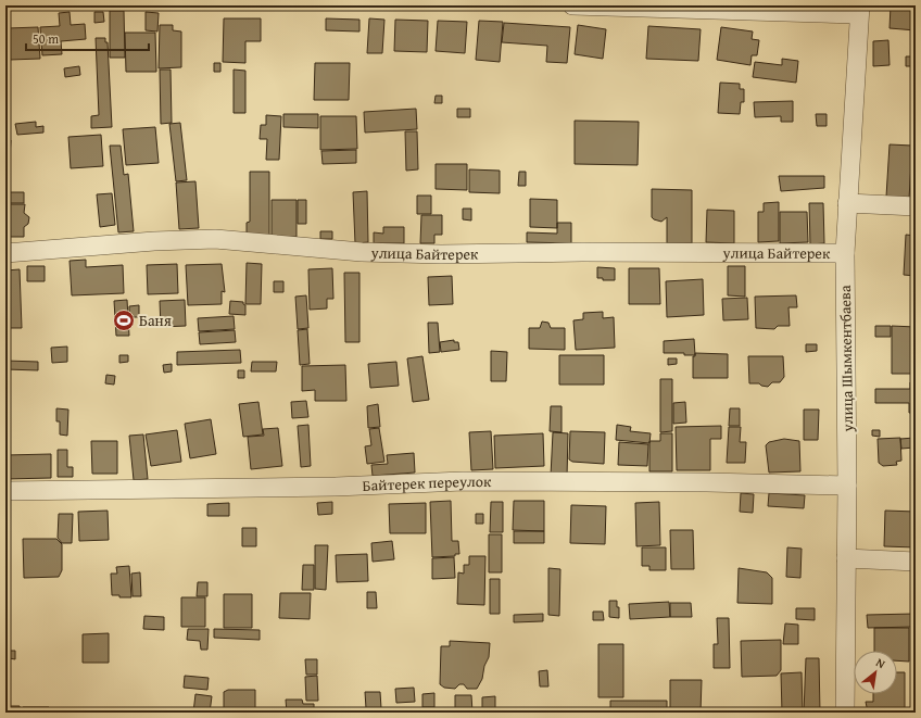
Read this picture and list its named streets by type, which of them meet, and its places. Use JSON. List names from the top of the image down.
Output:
{
  "streets": {
    "street": ["улица Байтерек", "улица Шымкентбаева", "Байтерек переулок"]
  },
  "crossings": [
    ["улица Байтерек", "улица Шымкентбаева"],
    ["улица Шымкентбаева", "Байтерек переулок"]
  ],
  "places": {
    "sports": ["Баня"]
  },
  "scale_bar": "50 m",
  "north": "top right"
}
